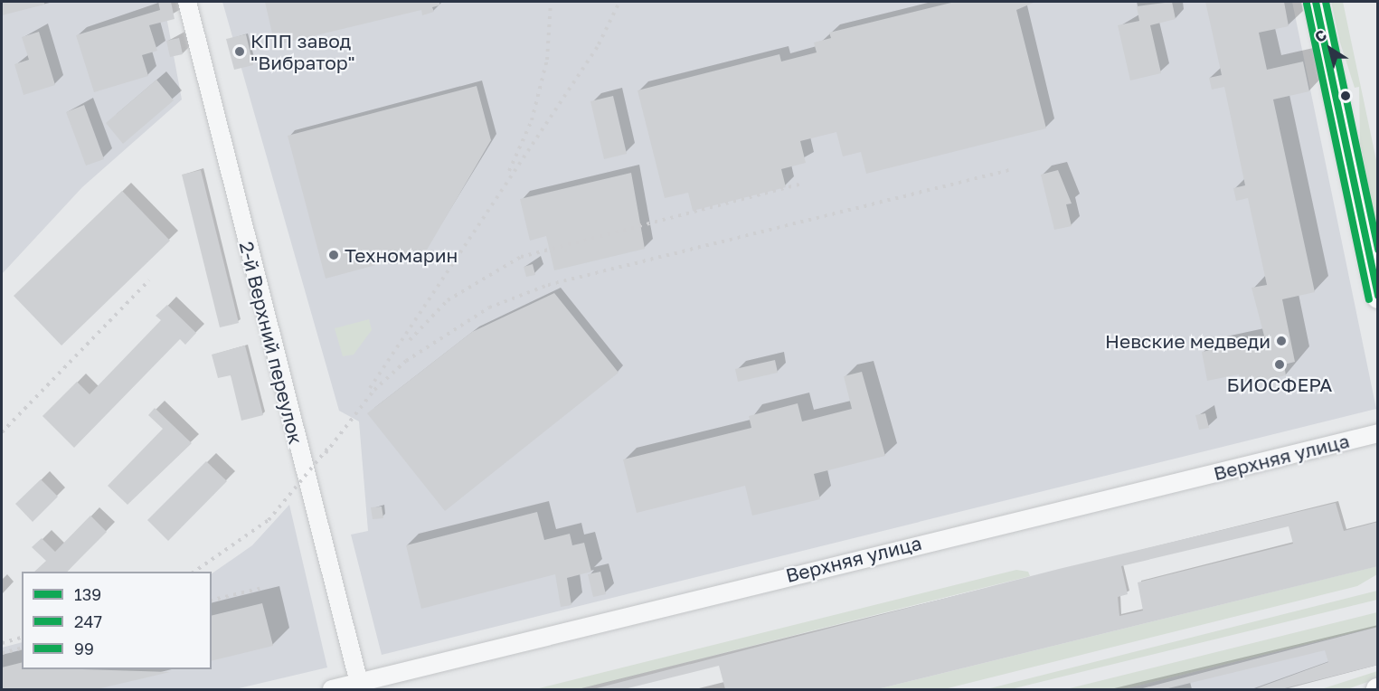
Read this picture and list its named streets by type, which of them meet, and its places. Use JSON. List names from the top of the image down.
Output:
{
  "streets": {
    "street": ["2-й Верхний переулок", "Верхняя улица"]
  },
  "crossings": [
    ["2-й Верхний переулок", "Верхняя улица"]
  ],
  "places": [
    "КПП завод \"Вибратор\"",
    "Техномарин",
    "Невские медведи",
    "БИОСФЕРА"
  ],
  "lines": ["transit line 139", "transit line 99", "transit line 247"],
  "legend": ["139", "247", "99"],
  "north": "top left"
}
